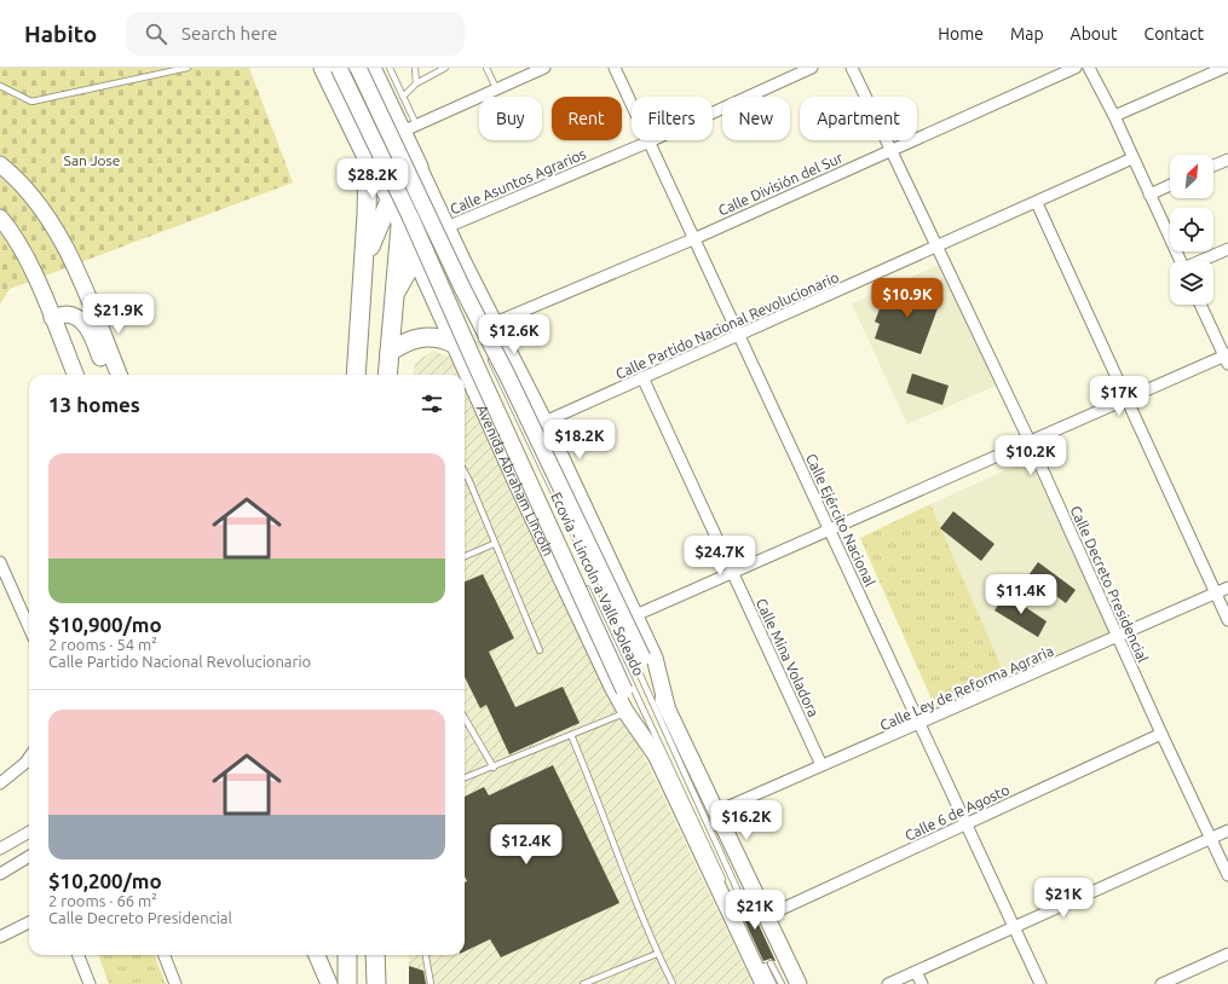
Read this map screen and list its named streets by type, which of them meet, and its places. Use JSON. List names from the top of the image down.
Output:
{
  "streets": {
    "main road": ["Avenida Abraham Lincoln"],
    "street": [
      "Calle Asuntos Agrarios",
      "Calle División del Sur",
      "Calle Partido Nacional Revolucionario",
      "Calle Ejército Nacional",
      "Calle Decreto Presidencial",
      "Calle Mina Voladora",
      "Calle Ley de Reforma Agraria",
      "Calle 6 de Agosto"
    ],
    "lane": ["Ecovía - Lincoln a Valle Soleado"]
  },
  "crossings": [
    ["Calle Asuntos Agrarios", "Avenida Abraham Lincoln"],
    ["Calle Asuntos Agrarios", "Calle Ejército Nacional"],
    ["Calle Asuntos Agrarios", "Ecovía - Lincoln a Valle Soleado"],
    ["Calle División del Sur", "Avenida Abraham Lincoln"],
    ["Calle División del Sur", "Calle Ejército Nacional"],
    ["Calle División del Sur", "Calle Decreto Presidencial"],
    ["Calle Partido Nacional Revolucionario", "Avenida Abraham Lincoln"],
    ["Calle Partido Nacional Revolucionario", "Calle Ejército Nacional"],
    ["Calle Partido Nacional Revolucionario", "Calle Decreto Presidencial"],
    ["Calle Partido Nacional Revolucionario", "Calle Mina Voladora"],
    ["Avenida Abraham Lincoln", "Ecovía - Lincoln a Valle Soleado"],
    ["Calle Ejército Nacional", "Calle Ley de Reforma Agraria"],
    ["Calle Ejército Nacional", "Calle 6 de Agosto"],
    ["Calle Decreto Presidencial", "Calle Ley de Reforma Agraria"],
    ["Calle Decreto Presidencial", "Calle 6 de Agosto"],
    ["Calle Mina Voladora", "Calle Ley de Reforma Agraria"]
  ],
  "parks": ["San Jose"],
  "north": "top right",
  "page": {
    "header": "Habito",
    "search": "Search here",
    "nav": [
      "Home",
      "Map",
      "About",
      "Contact"
    ],
    "chip": [
      "Buy",
      "Rent",
      "Filters",
      "New",
      "Apartment"
    ],
    "price": [
      "$28.2K",
      "$10.9K",
      "$21.9K",
      "$12.6K",
      "$17K",
      "$18.2K",
      "$10.2K",
      "$24.7K",
      "$11.4K",
      "$16.2K",
      "$12.4K",
      "$21K",
      "$21K"
    ],
    "heading": "13 homes",
    "list": [
      {
        "name": "$10,900/mo",
        "note": "2 rooms · 54 m² · Calle Partido Nacional Revolucionario"
      },
      {
        "name": "$10,200/mo",
        "note": "2 rooms · 66 m² · Calle Decreto Presidencial"
      }
    ]
  }
}
